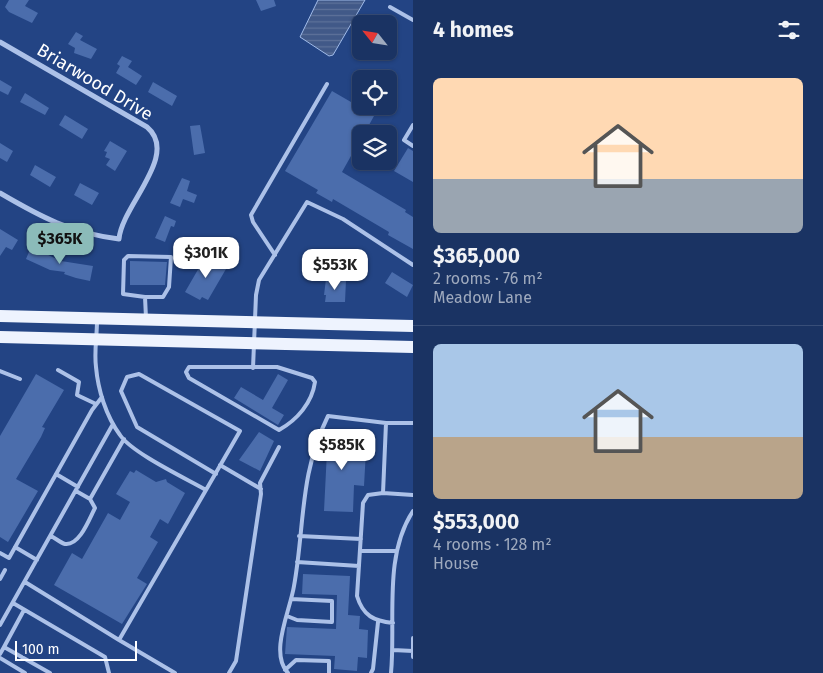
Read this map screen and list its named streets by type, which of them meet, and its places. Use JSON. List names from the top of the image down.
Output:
{
  "streets": {
    "street": ["Briarwood Drive"]
  },
  "scale_bar": "100 m",
  "north": "top left",
  "page": {
    "heading": "4 homes",
    "list": [
      {
        "name": "$365,000",
        "note": "2 rooms · 76 m² · Meadow Lane"
      },
      {
        "name": "$553,000",
        "note": "4 rooms · 128 m² · House"
      }
    ],
    "price": [
      "$365K",
      "$301K",
      "$553K",
      "$585K"
    ],
    "scale": "100 m"
  }
}
